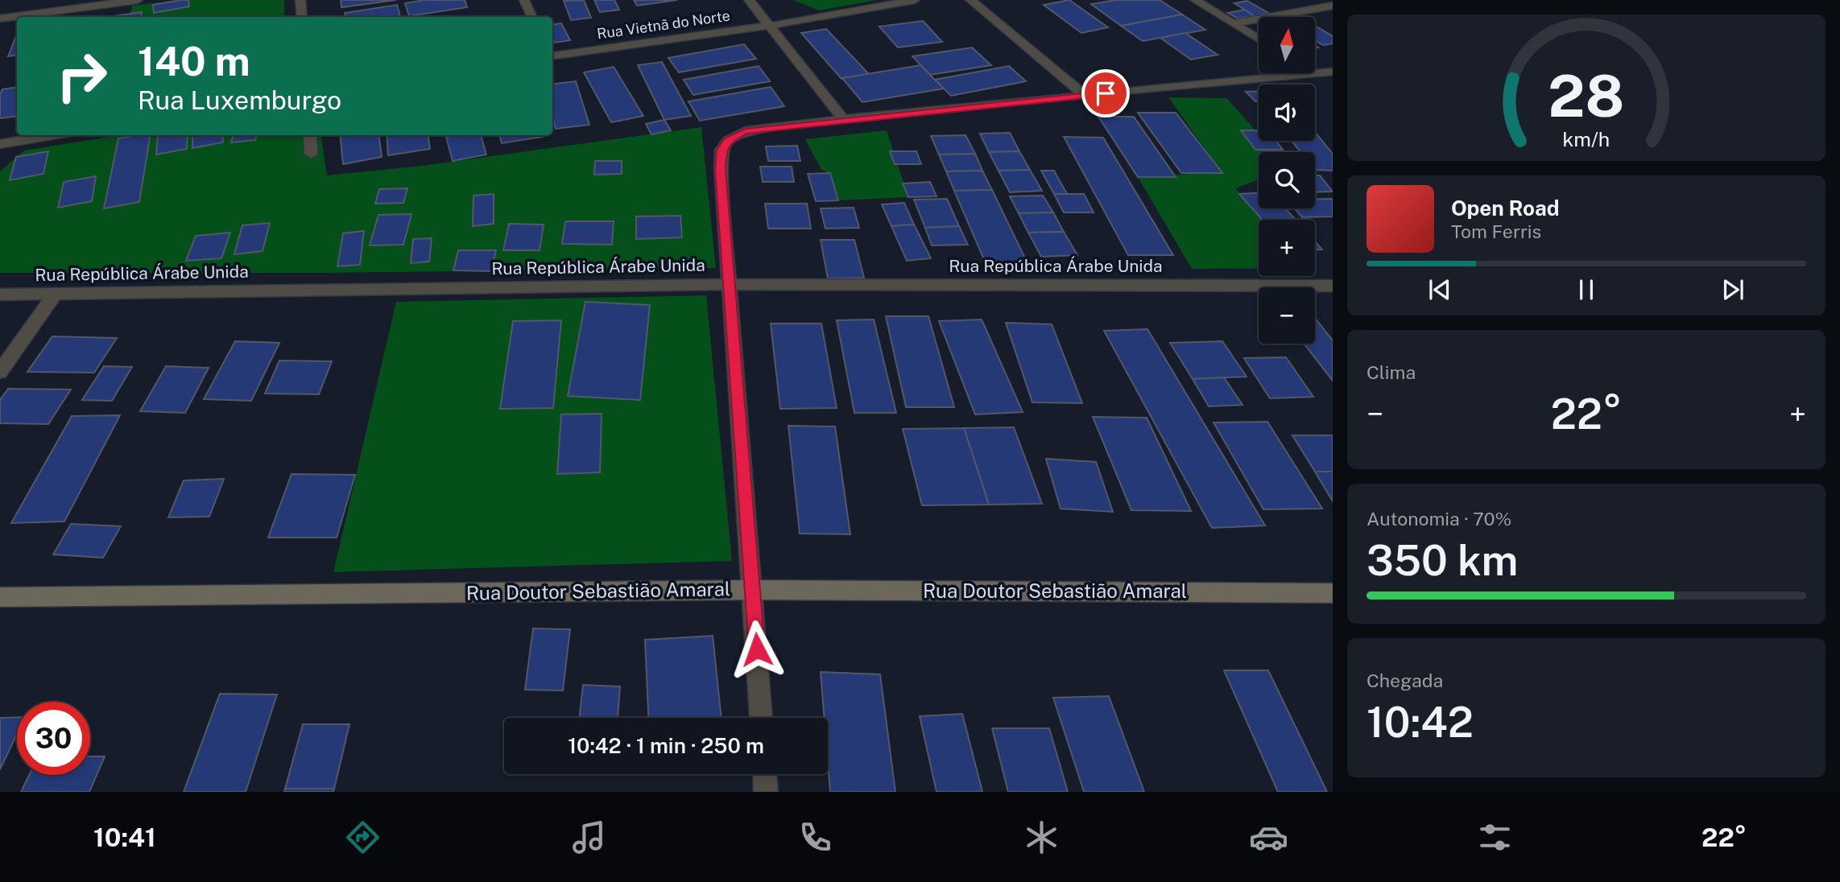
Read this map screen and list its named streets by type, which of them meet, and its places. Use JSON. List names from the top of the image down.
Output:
{
  "streets": {
    "street": ["Rua Vietnã do Norte", "Rua República Árabe Unida", "Rua Doutor Sebastião Amaral"]
  },
  "north": "top",
  "page": {
    "map_buttons": ["+", "−"],
    "turn": ["140 m", "Rua Luxemburgo"],
    "song": ["Open Road", "Tom Ferris"],
    "tile": [
      "Clima",
      ["Autonomia · 70%", "350 km"],
      ["Chegada", "10:42"]
    ],
    "heat": ["−", "22°", "+"],
    "limit": "30",
    "trip": "10:42 · 1 min · 250 m",
    "tabs": ["10:41", "22°"],
    "gauge": ["28", "km/h"]
  }
}
